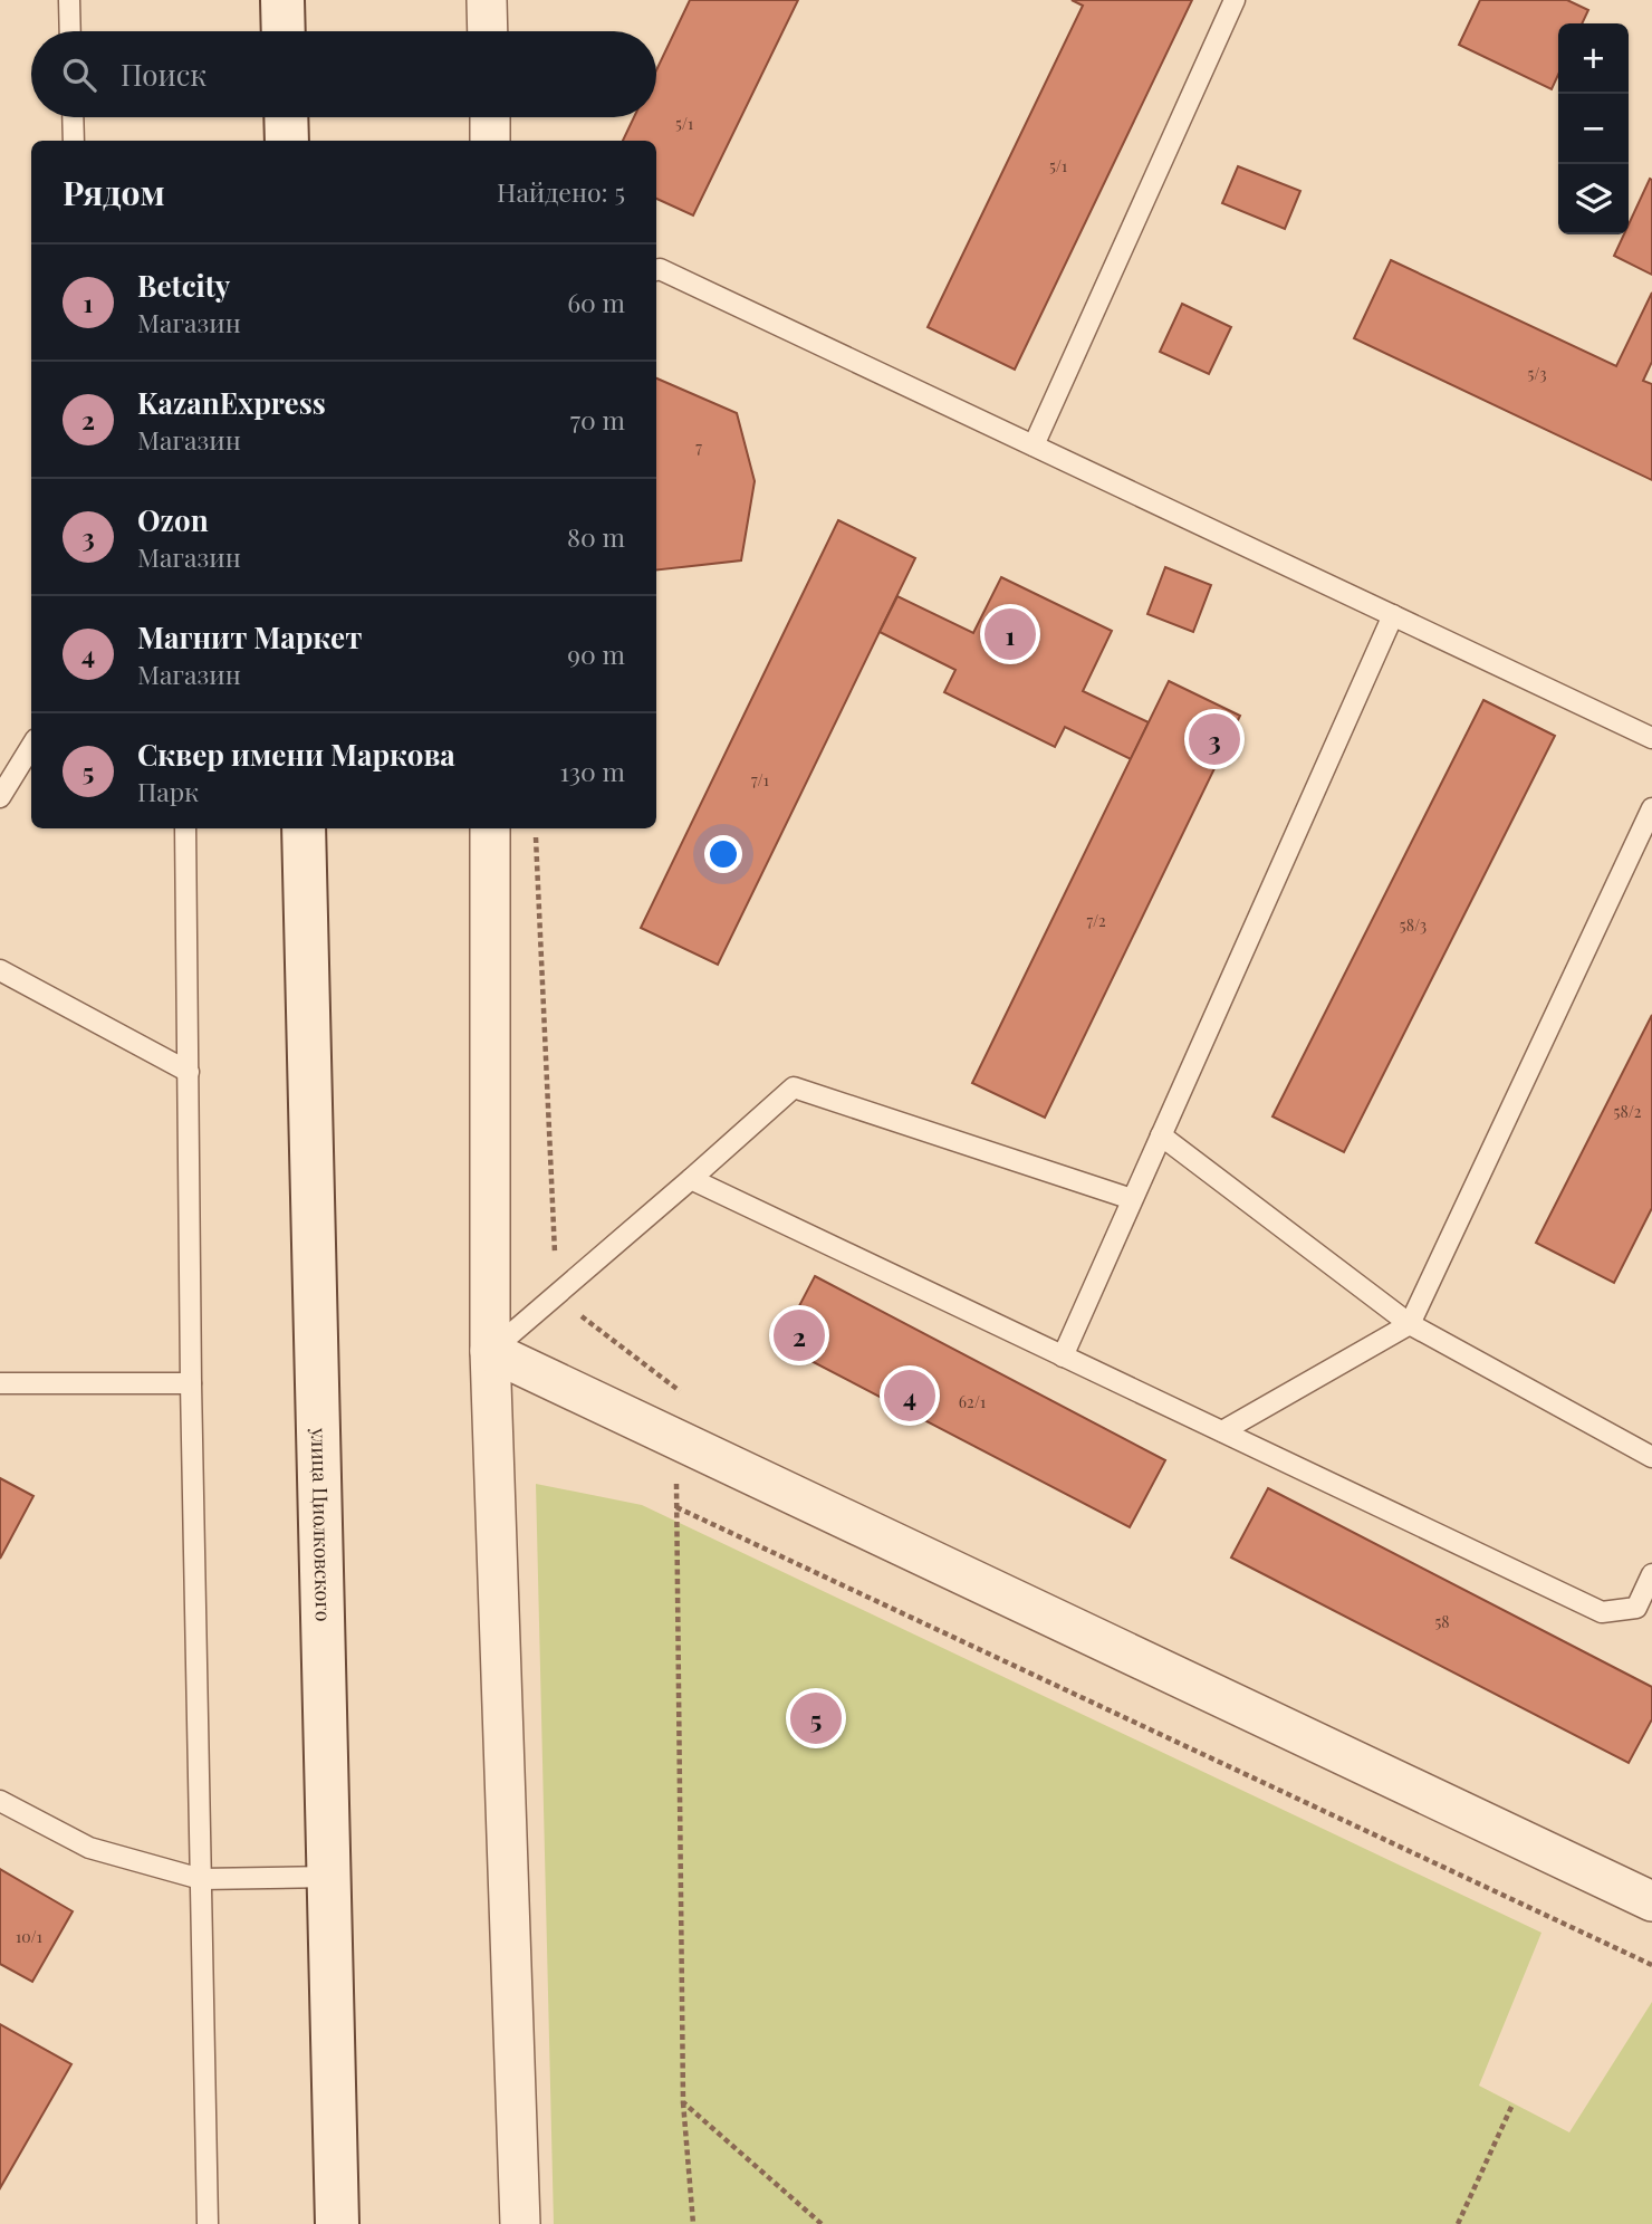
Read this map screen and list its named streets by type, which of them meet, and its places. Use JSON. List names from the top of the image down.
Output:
{
  "streets": {
    "main road": ["улица Циолковского"]
  },
  "house_numbers": [
    "5/1",
    "5/1",
    "5/3",
    "7",
    "7/1",
    "7/2",
    "58/3",
    "58/2",
    "62/1",
    "58",
    "10/1"
  ],
  "page": {
    "map_buttons": ["+", "−"],
    "search": "Поиск",
    "heading": ["Рядом", "Найдено: 5"],
    "list": [
      {
        "mark": "1",
        "name": "Betcity",
        "note": "Магазин",
        "value": "60 m"
      },
      {
        "mark": "2",
        "name": "KazanExpress",
        "note": "Магазин",
        "value": "70 m"
      },
      {
        "mark": "3",
        "name": "Ozon",
        "note": "Магазин",
        "value": "80 m"
      },
      {
        "mark": "4",
        "name": "Магнит Маркет",
        "note": "Магазин",
        "value": "90 m"
      },
      {
        "mark": "5",
        "name": "Сквер имени Маркова",
        "note": "Парк",
        "value": "130 m"
      }
    ],
    "pins": [
      "1",
      "3",
      "2",
      "4",
      "5"
    ]
  }
}
